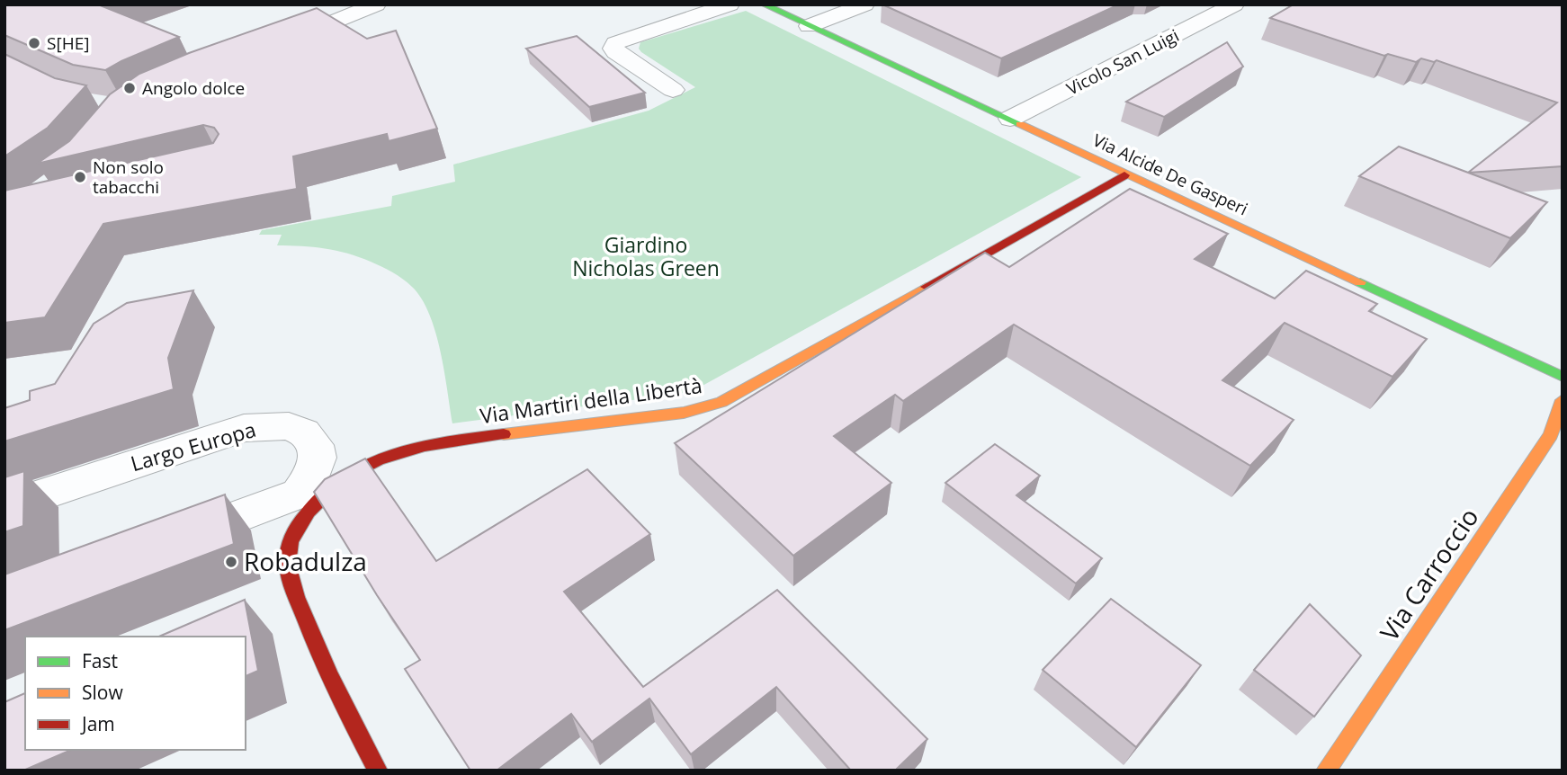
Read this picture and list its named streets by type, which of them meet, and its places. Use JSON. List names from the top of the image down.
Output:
{
  "streets": {
    "street": [
      "Vicolo San Luigi",
      "Via Alcide De Gasperi",
      "Via Martiri della Libertà",
      "Largo Europa",
      "Via Carroccio"
    ]
  },
  "crossings": [
    ["Vicolo San Luigi", "Via Alcide De Gasperi"],
    ["Via Alcide De Gasperi", "Via Martiri della Libertà"]
  ],
  "parks": ["Giardino Nicholas Green"],
  "places": [
    "S[HE]",
    "Angolo dolce",
    "Non solo tabacchi",
    "Robadulza"
  ],
  "legend": ["Fast", "Slow", "Jam"]
}
